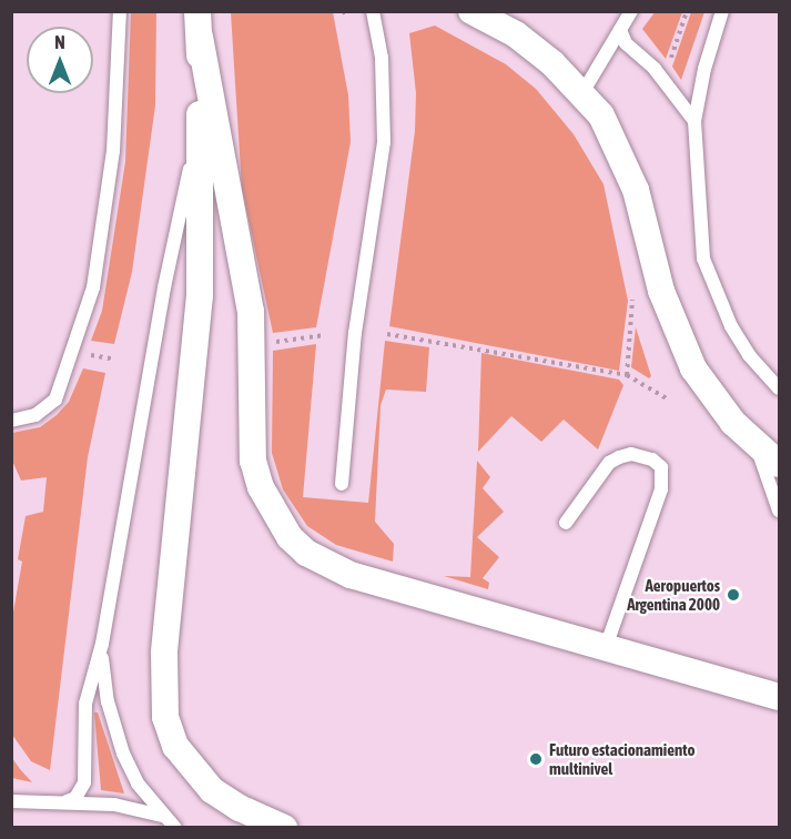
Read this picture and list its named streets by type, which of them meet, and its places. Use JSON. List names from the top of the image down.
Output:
{
  "places": ["Aeropuertos Argentina 2000", "Futuro estacionamiento multinivel"],
  "north": "top"
}
